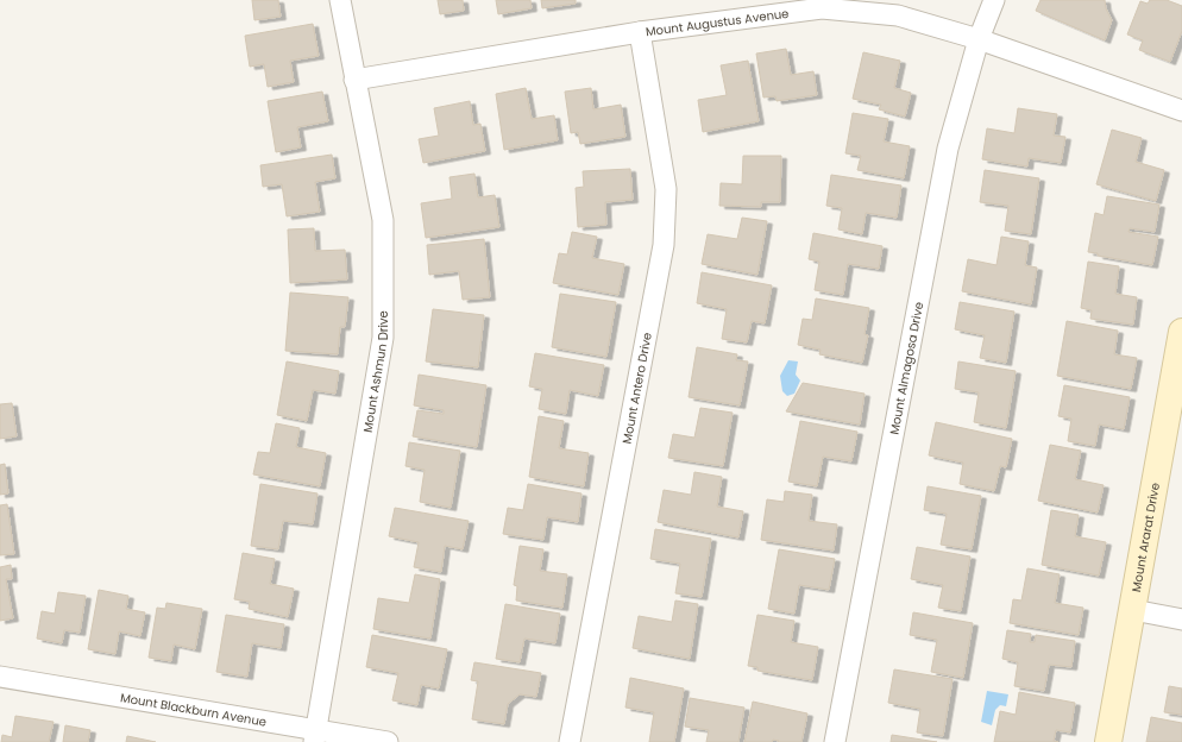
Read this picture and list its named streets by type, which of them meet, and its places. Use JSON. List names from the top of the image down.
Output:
{
  "streets": {
    "street": [
      "Mount Augustus Avenue",
      "Mount Almagosa Drive",
      "Mount Ashmun Drive",
      "Mount Antero Drive",
      "Mount Ararat Drive",
      "Mount Blackburn Avenue"
    ]
  },
  "crossings": [
    ["Mount Augustus Avenue", "Mount Almagosa Drive"],
    ["Mount Augustus Avenue", "Mount Ashmun Drive"],
    ["Mount Augustus Avenue", "Mount Antero Drive"],
    ["Mount Ashmun Drive", "Mount Blackburn Avenue"]
  ]
}
